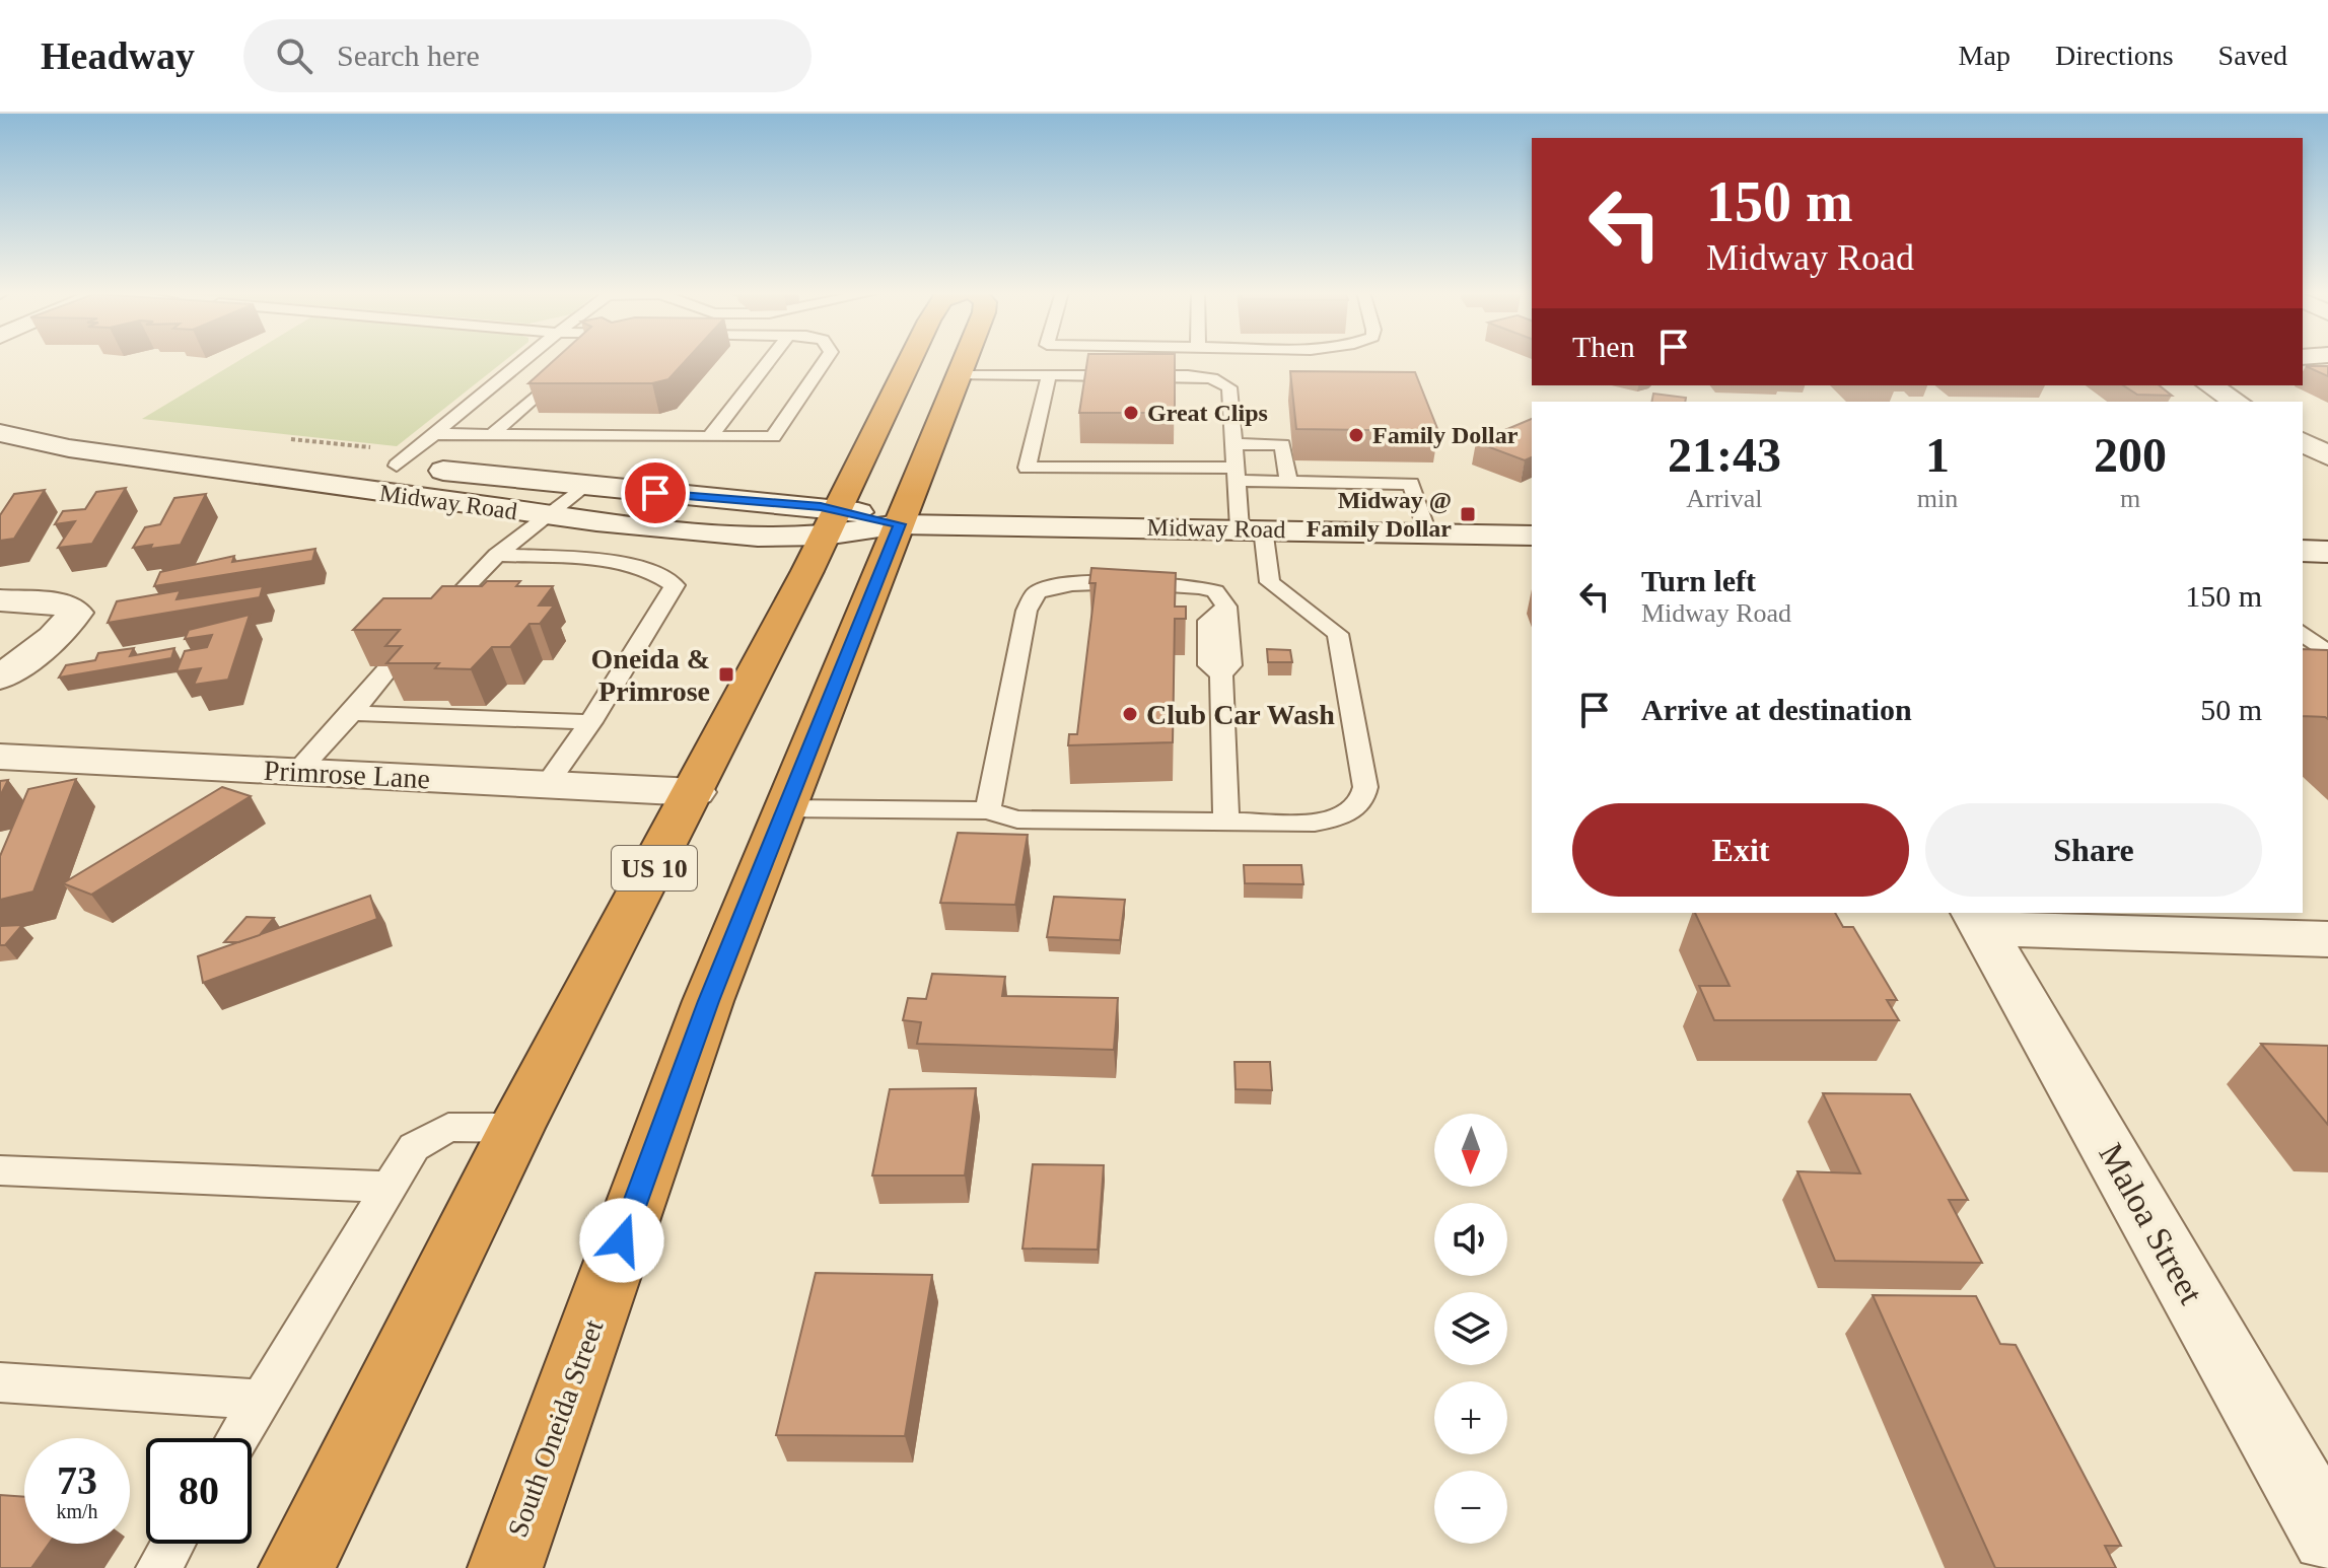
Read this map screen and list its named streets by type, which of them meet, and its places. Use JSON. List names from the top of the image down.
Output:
{
  "streets": {
    "highway": ["US 10", "South Oneida Street"],
    "main road": ["Midway Road", "Primrose Lane", "Maloa Street"]
  },
  "crossings": [
    ["Midway Road", "US 10"],
    ["Midway Road", "South Oneida Street"],
    ["Primrose Lane", "US 10"]
  ],
  "places": {
    "other": ["Great Clips", "Family Dollar", "Club Car Wash"],
    "transit": ["Midway @ Family Dollar", "Oneida & Primrose"]
  },
  "north": "bottom",
  "page": {
    "header": "Headway",
    "search": "Search here",
    "nav": ["Map", "Directions", "Saved"],
    "turn": ["150 m", "Midway Road"],
    "then": "Then",
    "eta": [
      "21:43",
      "Arrival",
      "1",
      "min",
      "200",
      "m"
    ],
    "list": [
      {
        "name": "Turn left",
        "note": "Midway Road",
        "value": "150 m"
      },
      {
        "name": "Arrive at destination",
        "value": "50 m"
      }
    ],
    "buttons": ["Exit", "Share"],
    "map_buttons": ["+", "−"],
    "speed": "73 km/h",
    "limit": "80"
  }
}
